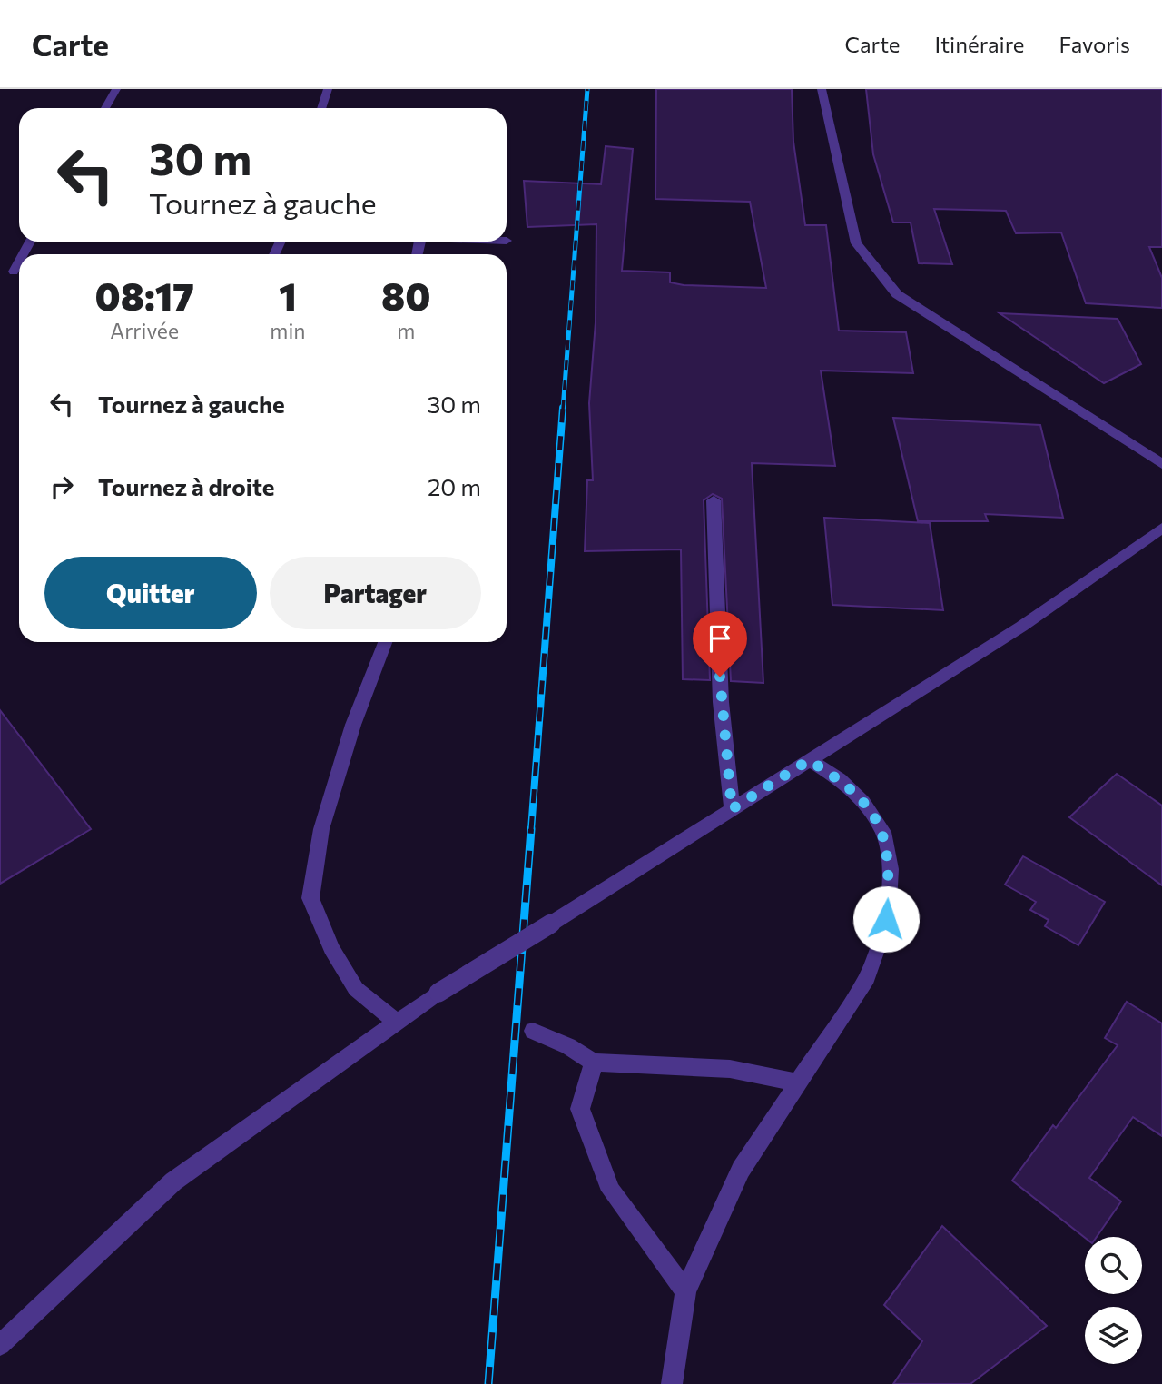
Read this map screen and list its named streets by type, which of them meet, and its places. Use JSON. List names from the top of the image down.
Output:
{
  "page": {
    "header": "Carte",
    "nav": ["Carte", "Itinéraire", "Favoris"],
    "turn": ["30 m", "Tournez à gauche"],
    "eta": [
      "08:17",
      "Arrivée",
      "1",
      "min",
      "80",
      "m"
    ],
    "list": [
      {
        "name": "Tournez à gauche",
        "value": "30 m"
      },
      {
        "name": "Tournez à droite",
        "value": "20 m"
      }
    ],
    "buttons": ["Quitter", "Partager"]
  }
}
